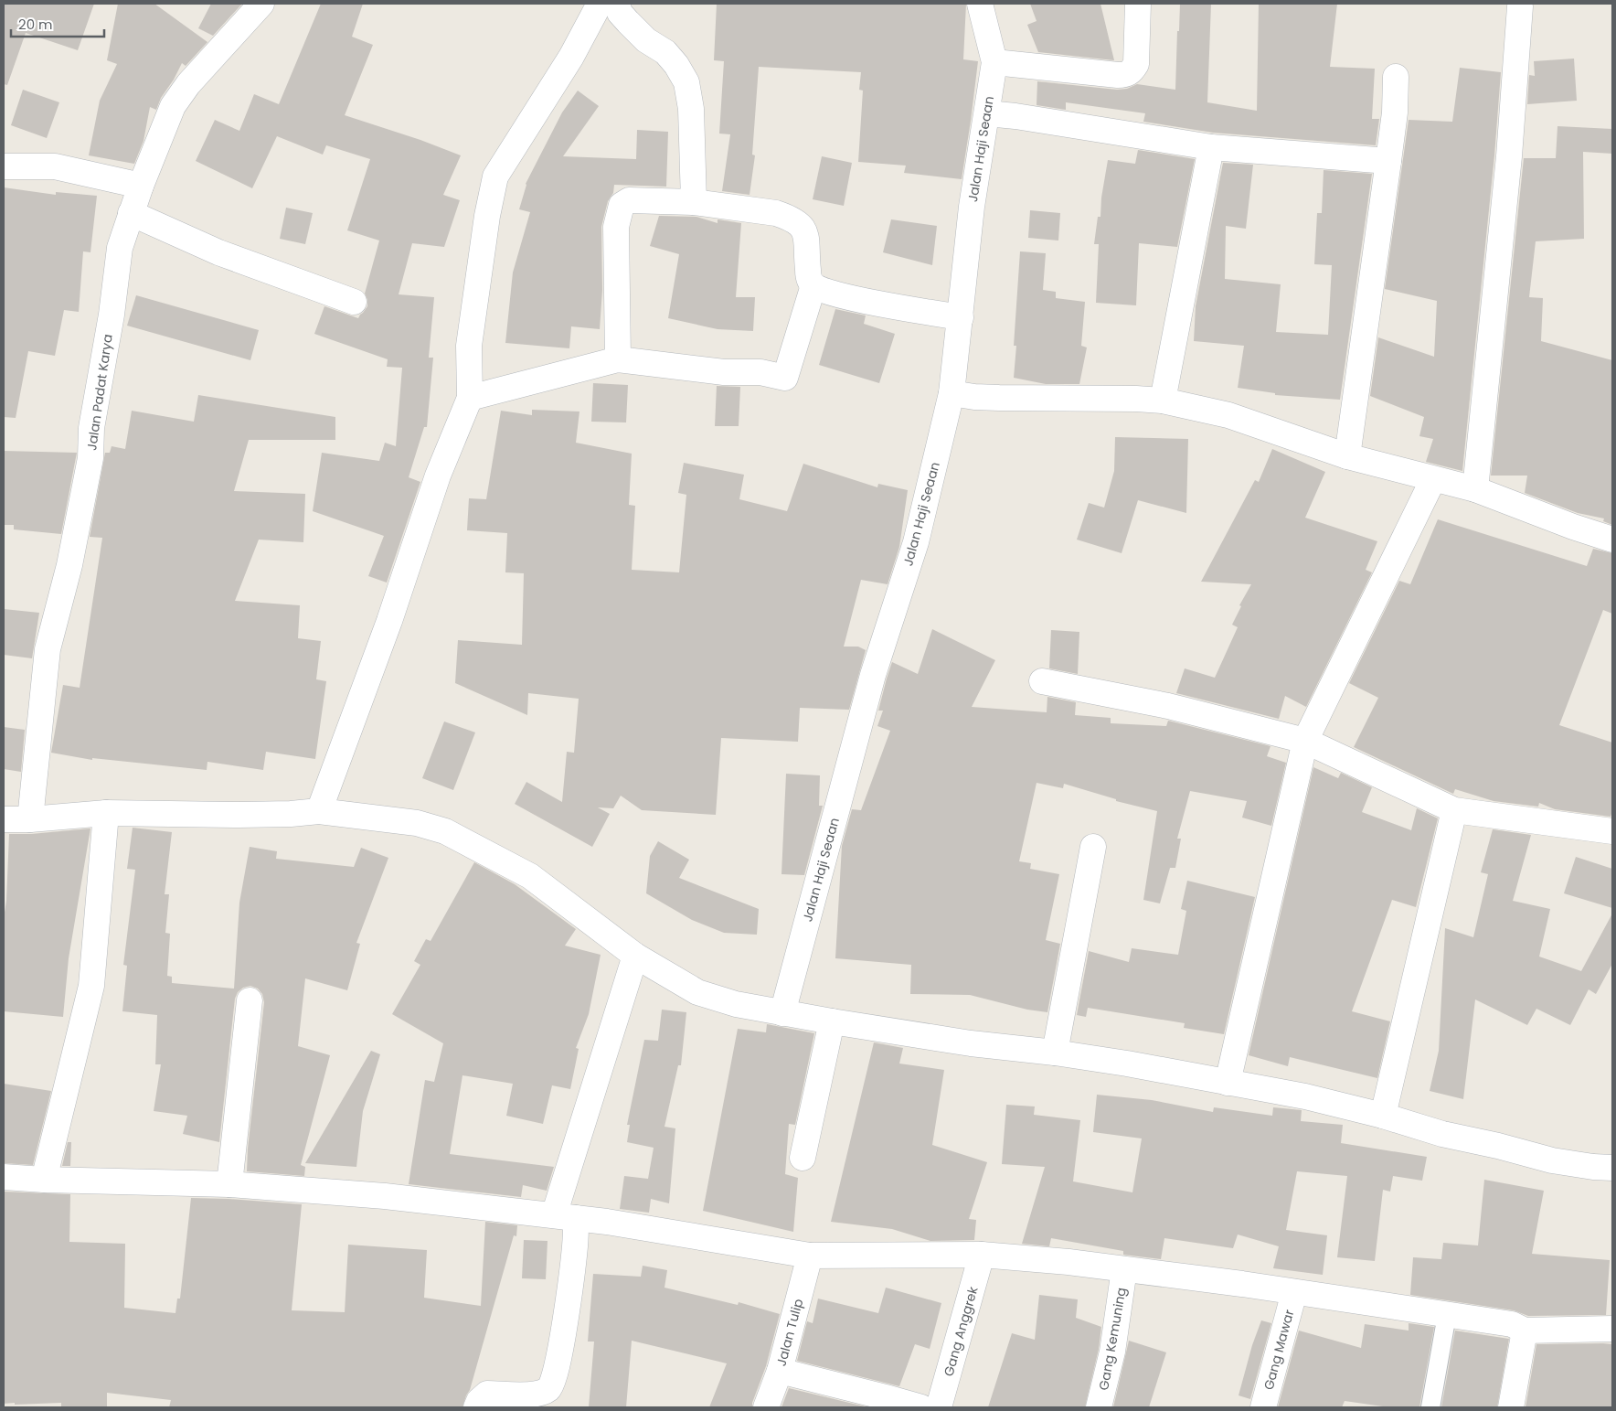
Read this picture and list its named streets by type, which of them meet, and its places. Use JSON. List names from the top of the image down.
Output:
{
  "streets": {
    "street": [
      "Jalan Haji Seaan",
      "Jalan Padat Karya",
      "Gang Anggrek",
      "Jalan Tulip",
      "Gang Kemuning",
      "Gang Mawar"
    ]
  },
  "scale_bar": "20 m"
}
